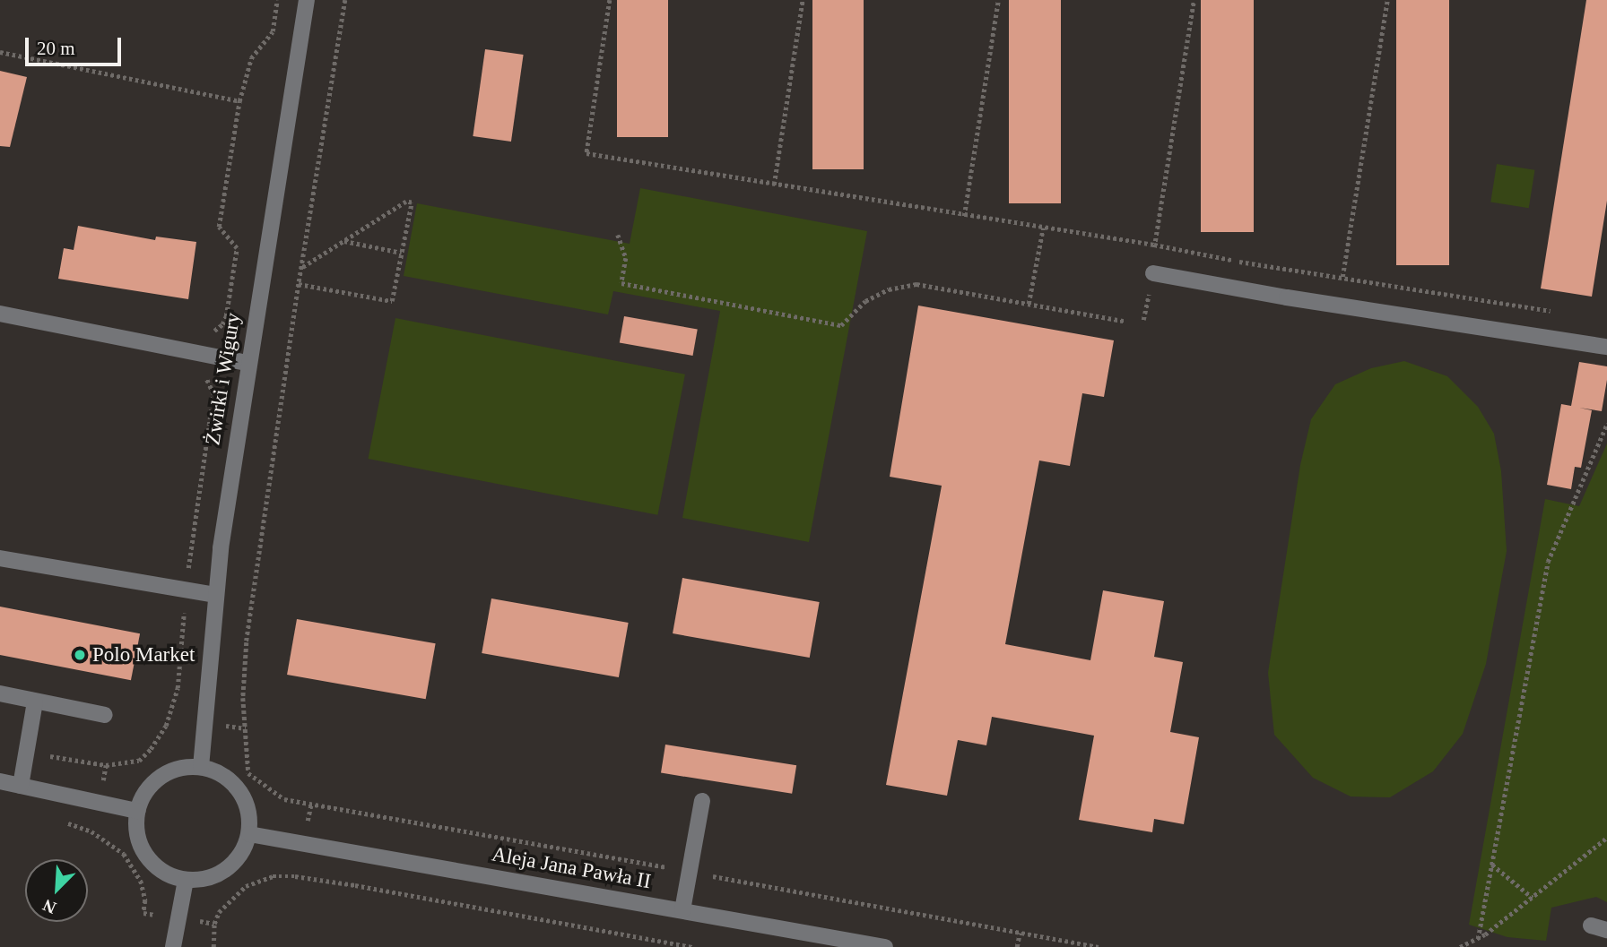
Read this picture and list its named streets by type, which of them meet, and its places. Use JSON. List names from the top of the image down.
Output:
{
  "streets": {
    "street": ["Żwirki i Wigury", "Aleja Jana Pawła II"]
  },
  "crossings": [
    ["Żwirki i Wigury", "Aleja Jana Pawła II"]
  ],
  "places": ["Polo Market"],
  "scale_bar": "20 m",
  "north": "bottom left"
}
